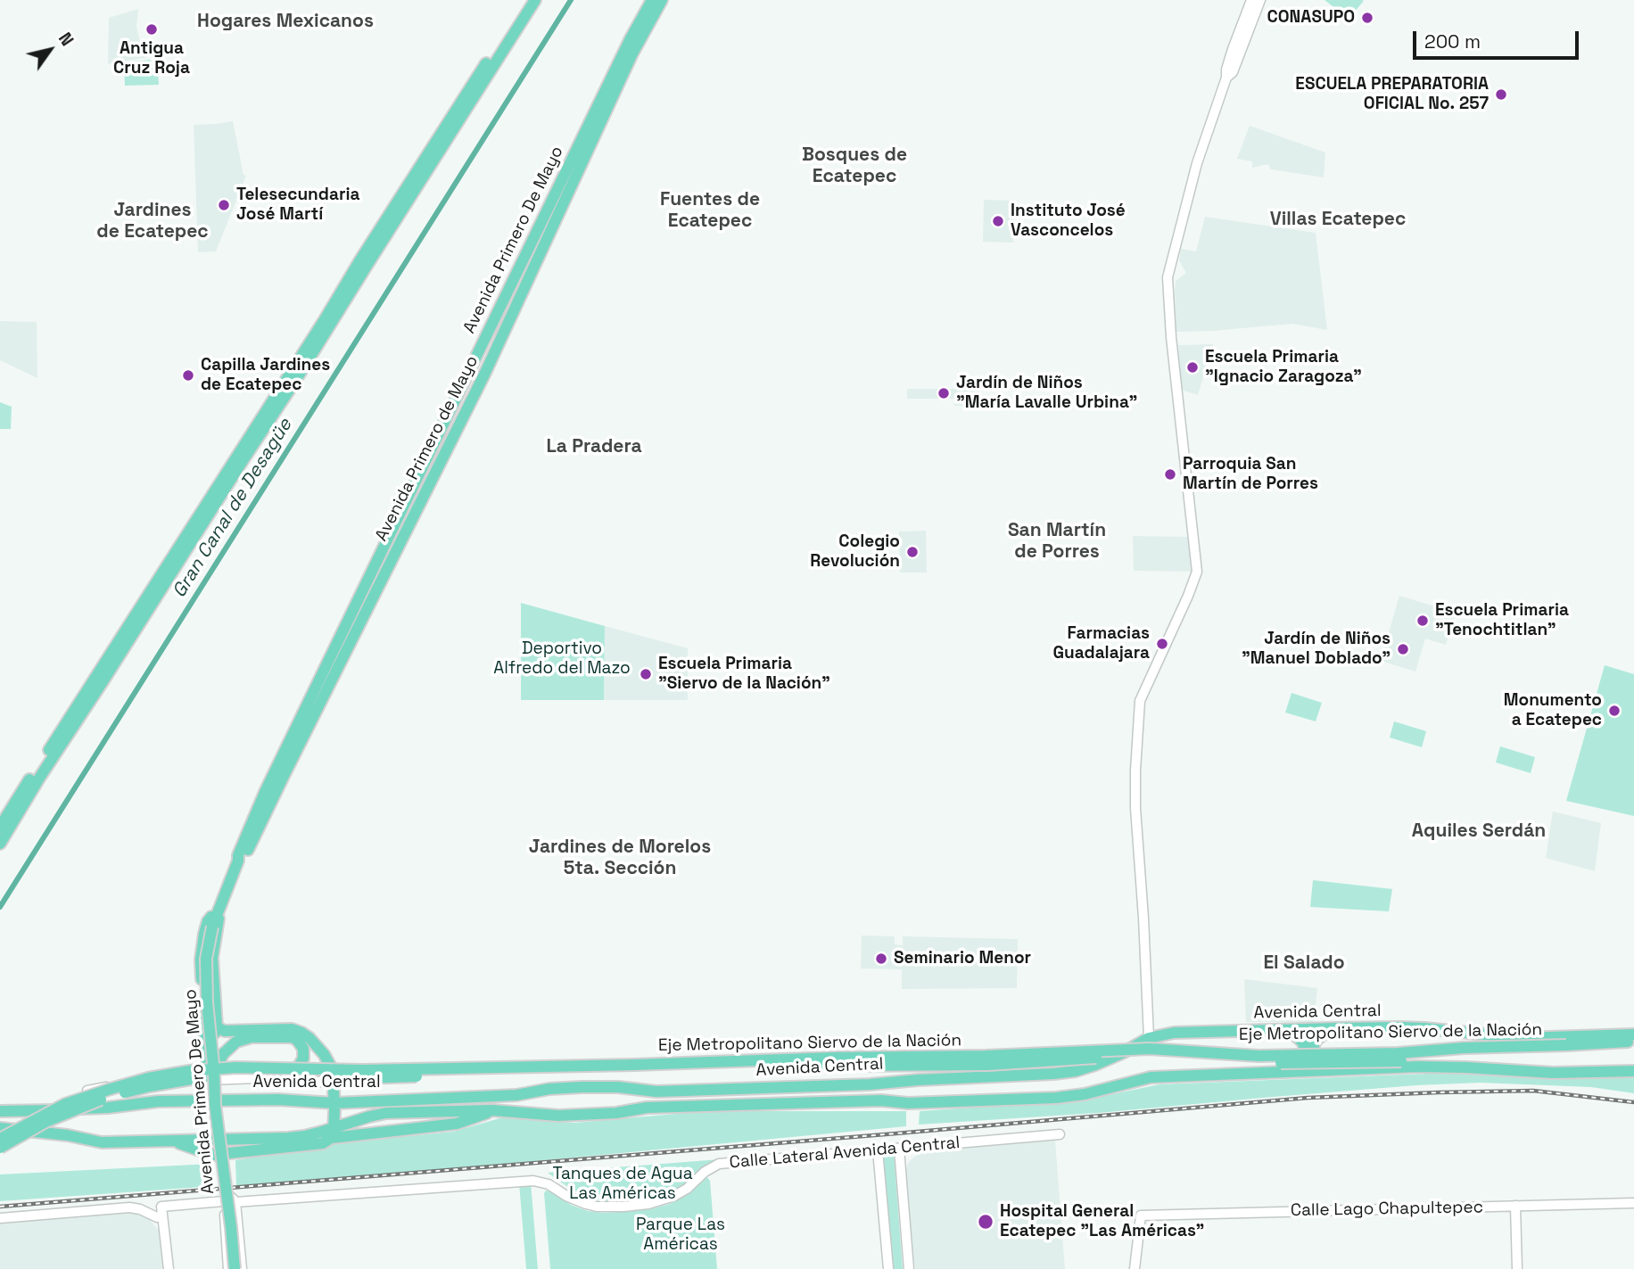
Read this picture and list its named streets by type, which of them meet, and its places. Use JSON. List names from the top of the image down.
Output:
{
  "streets": {
    "highway": [
      "Avenida Primero De Mayo",
      "Avenida Primero de Mayo",
      "Avenida Central",
      "Eje Metropolitano Siervo de la Nación"
    ],
    "street": ["Calle Lateral Avenida Central", "Calle Lago Chapultepec"]
  },
  "crossings": [
    ["Avenida Primero De Mayo", "Avenida Primero de Mayo"],
    ["Avenida Central", "Eje Metropolitano Siervo de la Nación"]
  ],
  "districts": [
    "Hogares Mexicanos",
    "Bosques de Ecatepec",
    "Fuentes de Ecatepec",
    "Jardines de Ecatepec",
    "Villas Ecatepec",
    "La Pradera",
    "San Martín de Porres",
    "Aquiles Serdán",
    "Jardines de Morelos 5ta. Sección",
    "El Salado"
  ],
  "water": ["Gran Canal de Desagüe"],
  "parks": ["Deportivo Alfredo del Mazo", "Tanques de Agua Las Américas", "Parque Las Américas"],
  "places": [
    "CONASUPO",
    "Antigua Cruz Roja",
    "ESCUELA PREPARATORIA OFICIAL No. 257",
    "Telesecundaria José Martí",
    "Instituto José Vasconcelos",
    "Escuela Primaria \"Ignacio Zaragoza\"",
    "Capilla Jardines de Ecatepec",
    "Jardín de Niños \"María Lavalle Urbina\"",
    "Parroquia San Martín de Porres",
    "Colegio Revolución",
    "Escuela Primaria \"Tenochtitlan\"",
    "Farmacias Guadalajara",
    "Jardín de Niños \"Manuel Doblado\"",
    "Escuela Primaria \"Siervo de la Nación\"",
    "Monumento a Ecatepec",
    "Seminario Menor",
    "Hospital General Ecatepec \"Las Américas\""
  ],
  "scale_bar": "200 m",
  "north": "top right"
}
